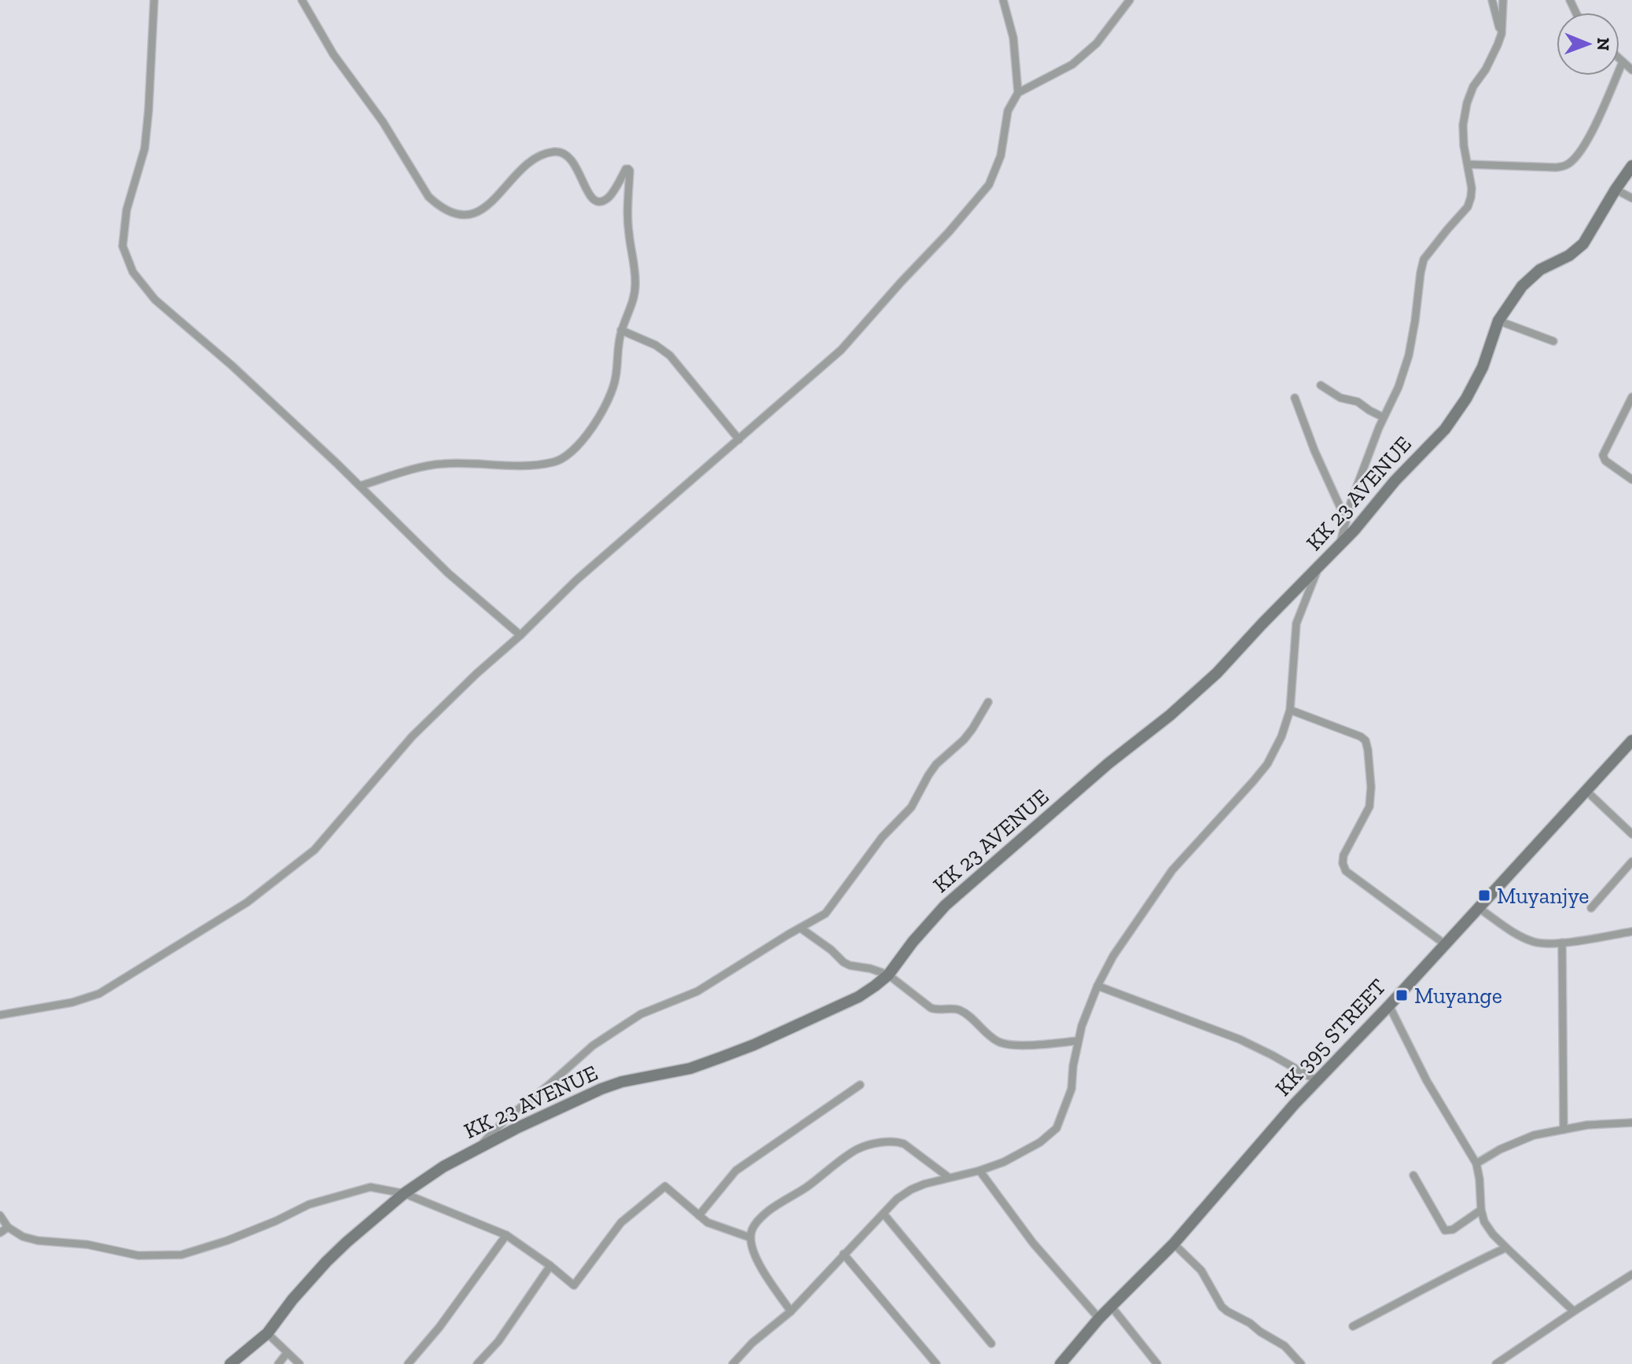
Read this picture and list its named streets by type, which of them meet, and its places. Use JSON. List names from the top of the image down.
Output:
{
  "streets": {
    "main road": ["KK 23 AVENUE", "KK 395 STREET"]
  },
  "places": {
    "transit": ["Muyanjye", "Muyange"]
  },
  "north": "right"
}
